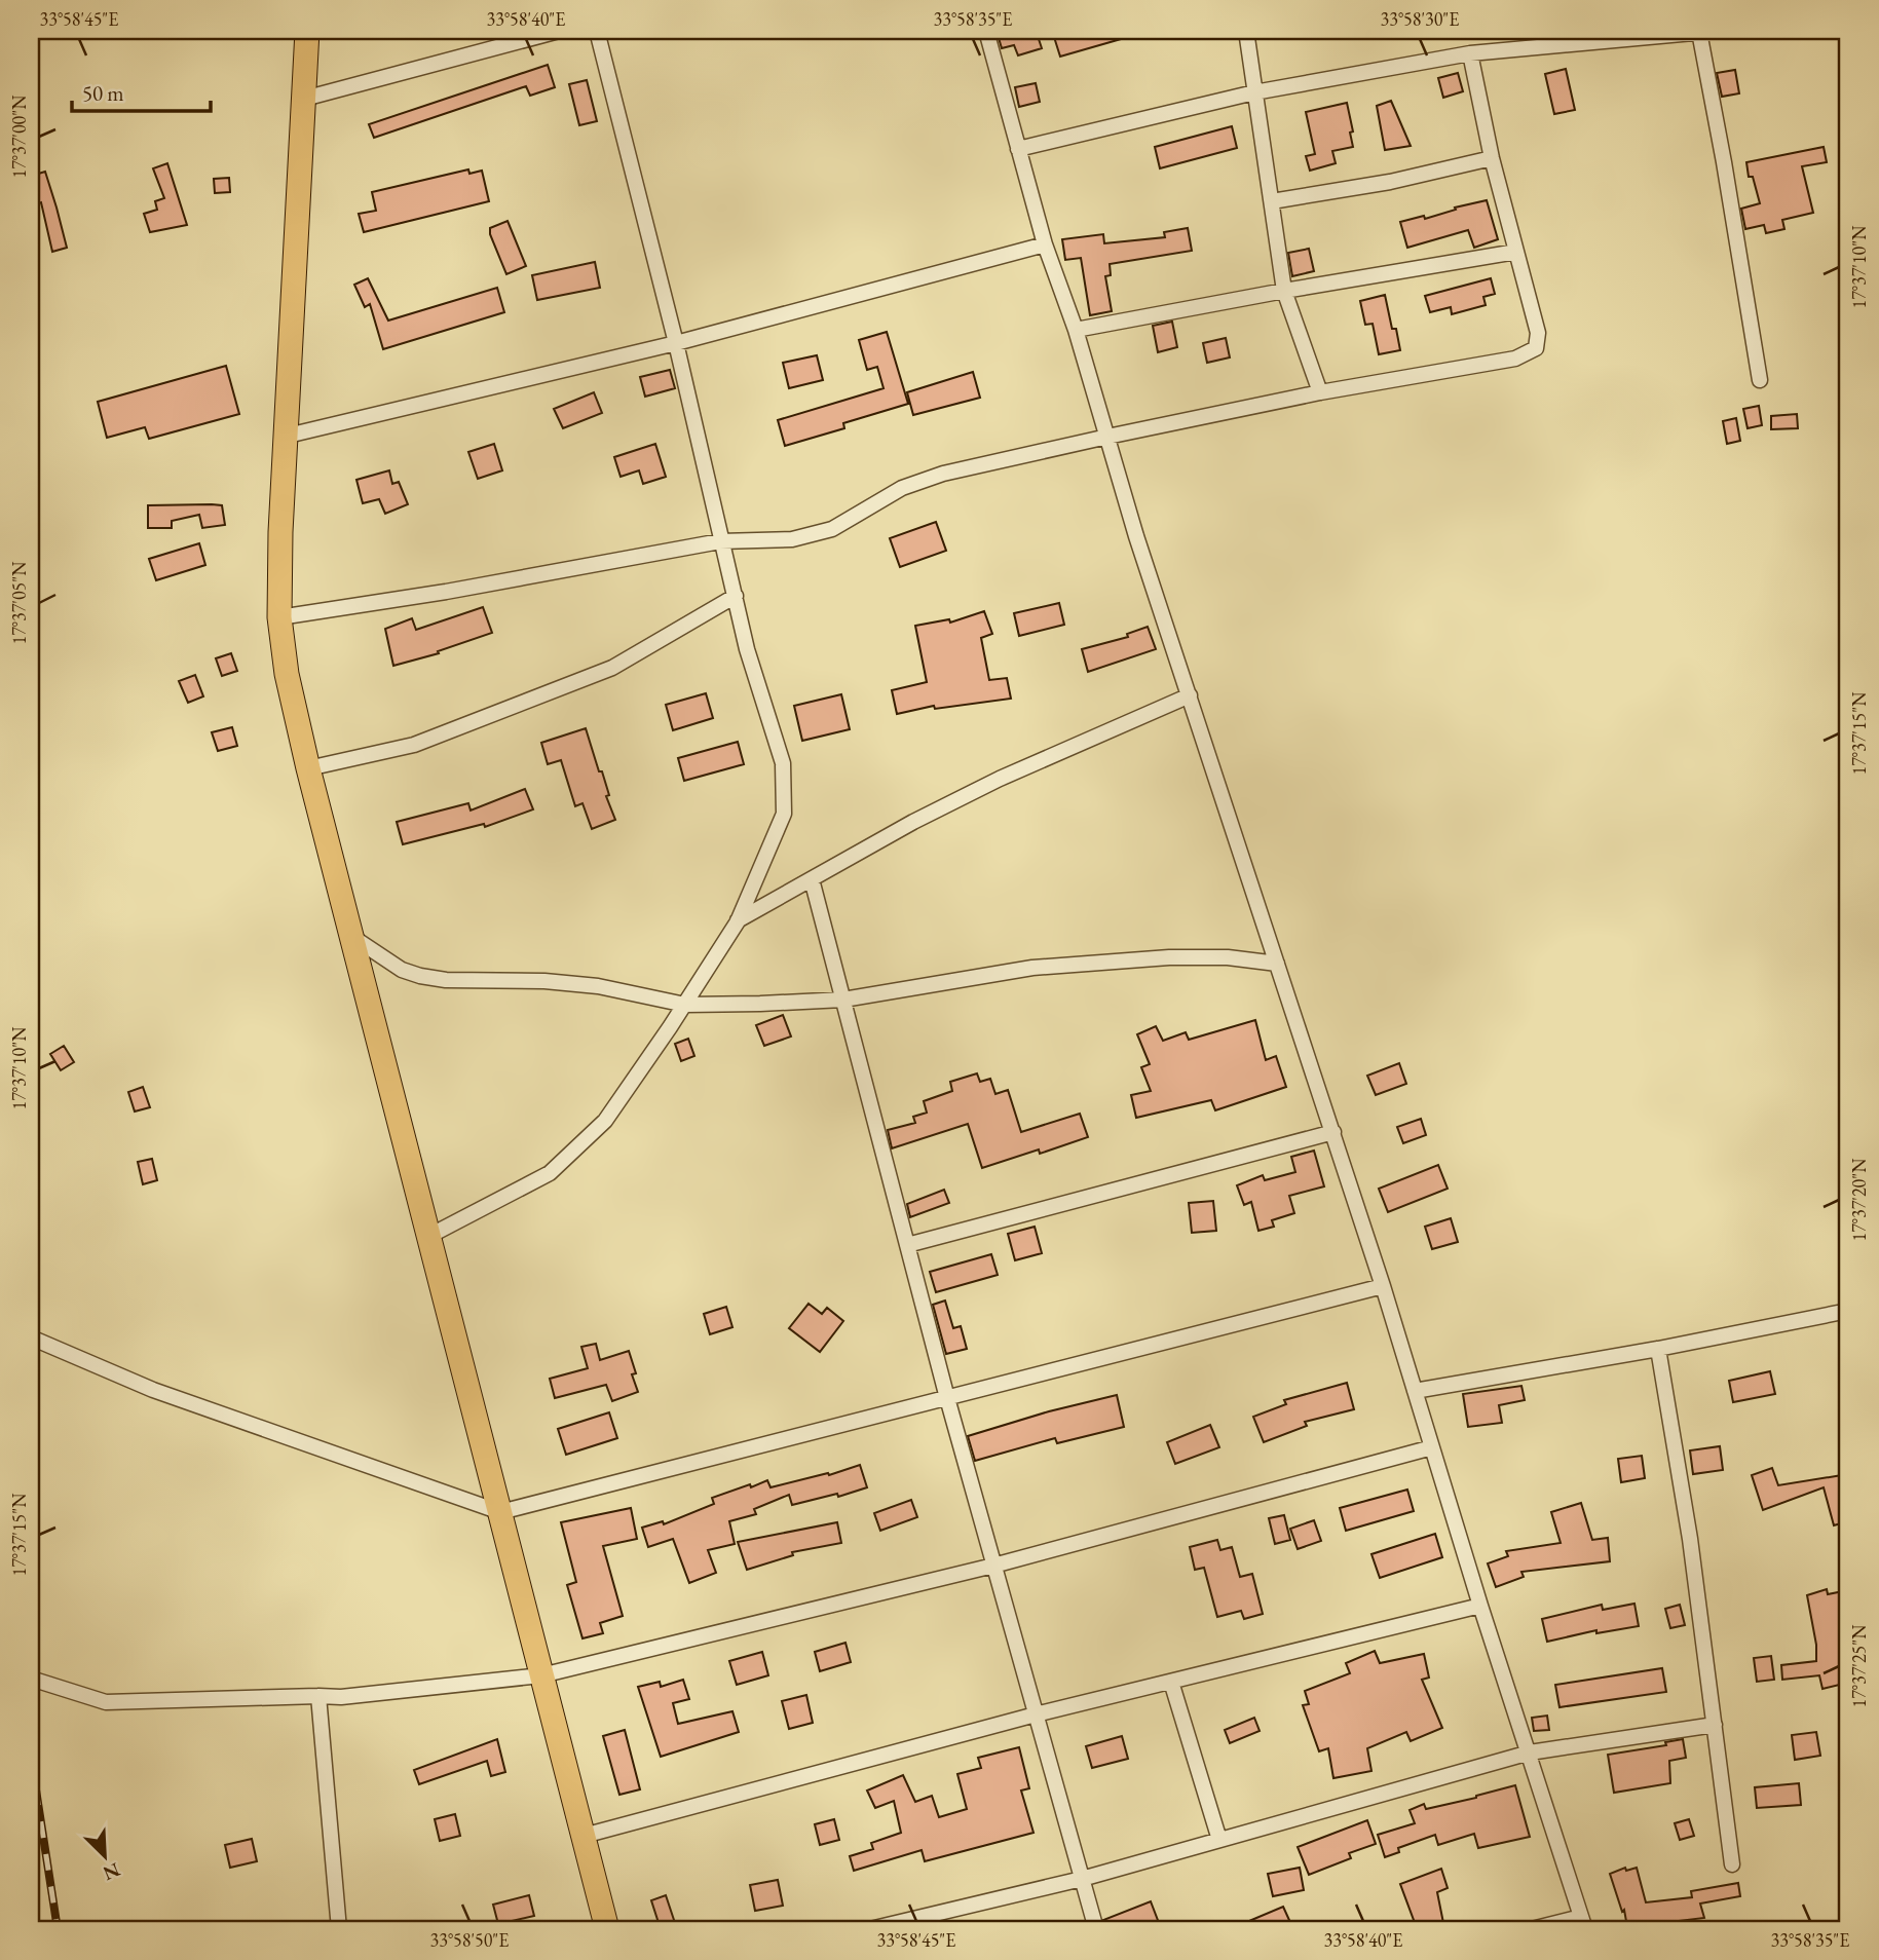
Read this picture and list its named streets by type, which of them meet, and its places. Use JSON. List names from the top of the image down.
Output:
{
  "scale_bar": "50 m",
  "north": "bottom right",
  "coordinates": [
    "33°58'45\"E",
    "33°58'40\"E",
    "33°58'35\"E",
    "33°58'30\"E",
    "17°37'00\"N",
    "17°37'10\"N",
    "17°37'05\"N",
    "17°37'15\"N",
    "17°37'20\"N",
    "17°37'25\"N",
    "33°58'50\"E"
  ]
}
